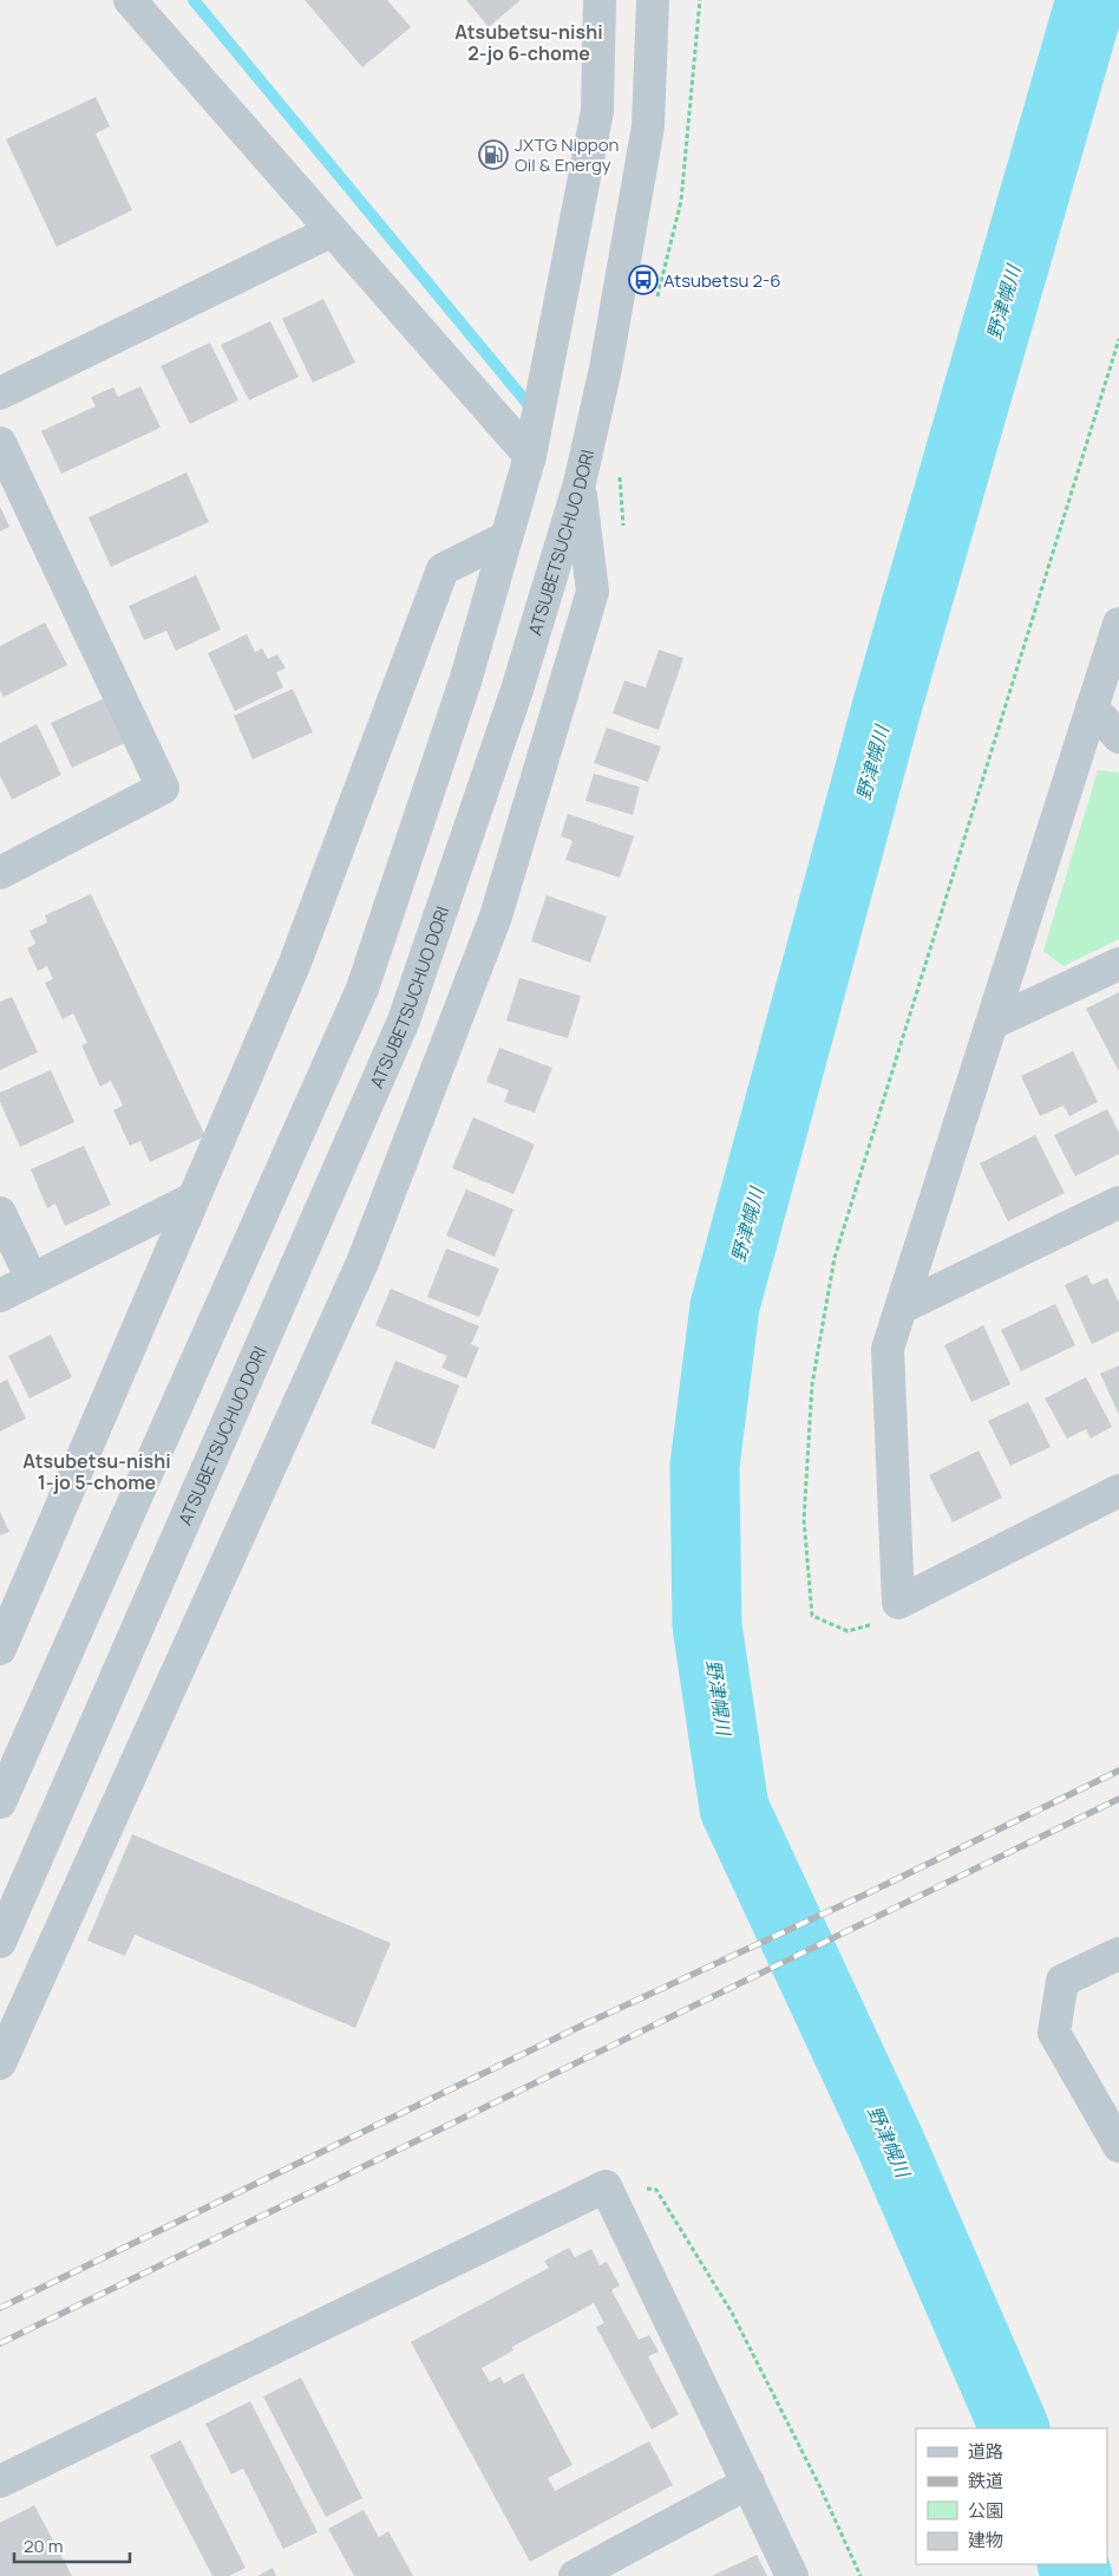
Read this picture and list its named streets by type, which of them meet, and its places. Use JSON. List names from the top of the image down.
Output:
{
  "streets": {
    "street": ["ATSUBETSUCHUO DORI"]
  },
  "districts": ["Atsubetsu-nishi 2-jo 6-chome", "Atsubetsu-nishi 1-jo 5-chome"],
  "water": ["野津幌川"],
  "places": {
    "fuel station": ["JXTG Nippon Oil & Energy"],
    "bus stop": ["Atsubetsu 2-6"]
  },
  "legend": [
    "道路",
    "鉄道",
    "公園",
    "建物"
  ],
  "scale_bar": "20 m"
}
